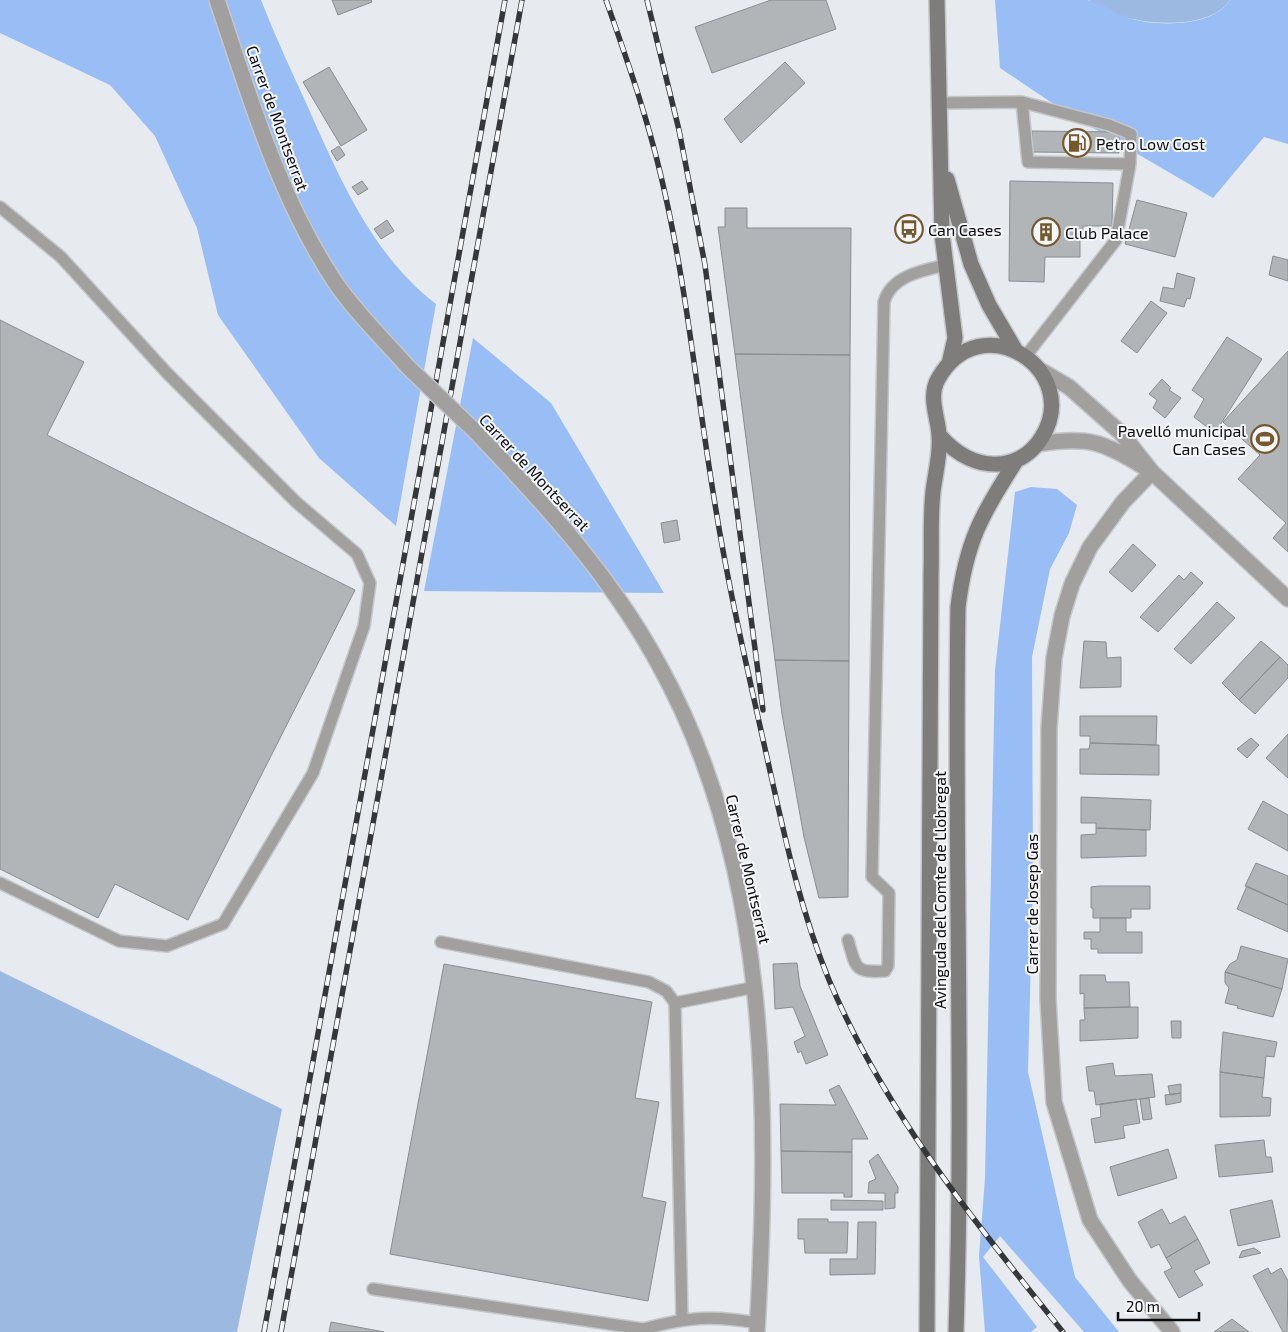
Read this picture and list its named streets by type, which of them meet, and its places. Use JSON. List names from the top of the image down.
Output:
{
  "streets": {
    "main road": ["Avinguda del Comte de Llobregat"],
    "street": ["Carrer de Montserrat", "Carrer de Josep Gas"]
  },
  "places": {
    "fuel station": ["Petro Low Cost"],
    "bus stop": ["Can Cases"],
    "building": ["Club Palace"],
    "sports": ["Pavelló municipal Can Cases"]
  },
  "scale_bar": "20 m"
}
